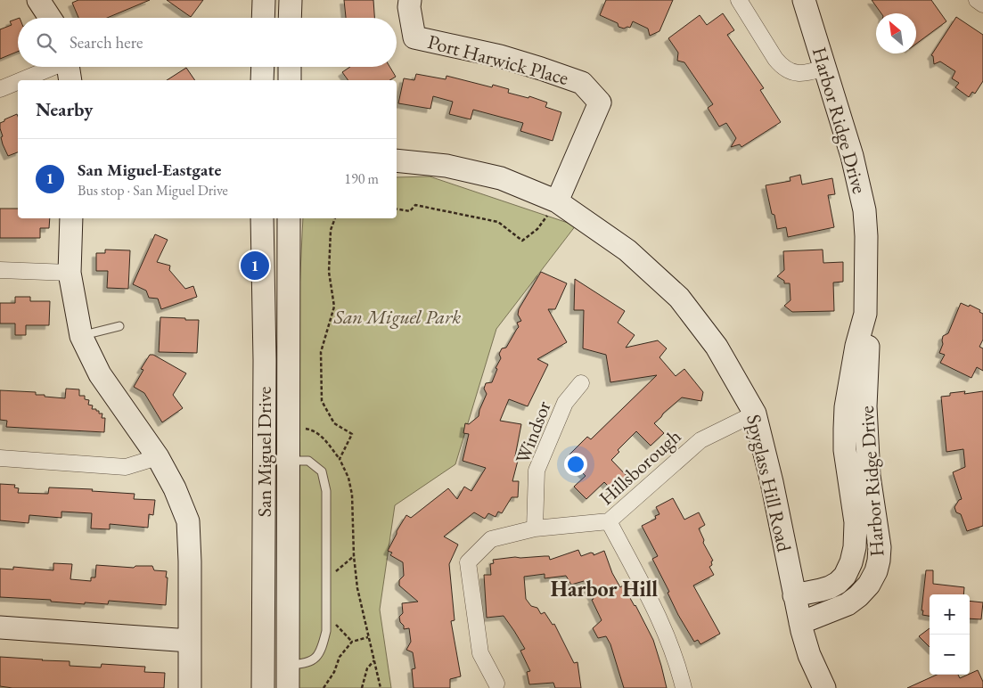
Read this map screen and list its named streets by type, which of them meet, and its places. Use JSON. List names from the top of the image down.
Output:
{
  "streets": {
    "street": [
      "Port Harwick Place",
      "Harbor Ridge Drive",
      "Windsor",
      "San Miguel Drive",
      "Hillsborough",
      "Spyglass Hill Road"
    ]
  },
  "crossings": [
    ["Port Harwick Place", "Spyglass Hill Road"],
    ["Harbor Ridge Drive", "Spyglass Hill Road"],
    ["Windsor", "Hillsborough"],
    ["Hillsborough", "Spyglass Hill Road"]
  ],
  "districts": ["Harbor Hill"],
  "parks": ["San Miguel Park"],
  "north": "top left",
  "page": {
    "search": "Search here",
    "heading": "Nearby",
    "list": [
      {
        "mark": "1",
        "name": "San Miguel-Eastgate",
        "note": "Bus stop · San Miguel Drive",
        "value": "190 m"
      }
    ],
    "pins": "1",
    "map_buttons": ["+", "−"]
  }
}
